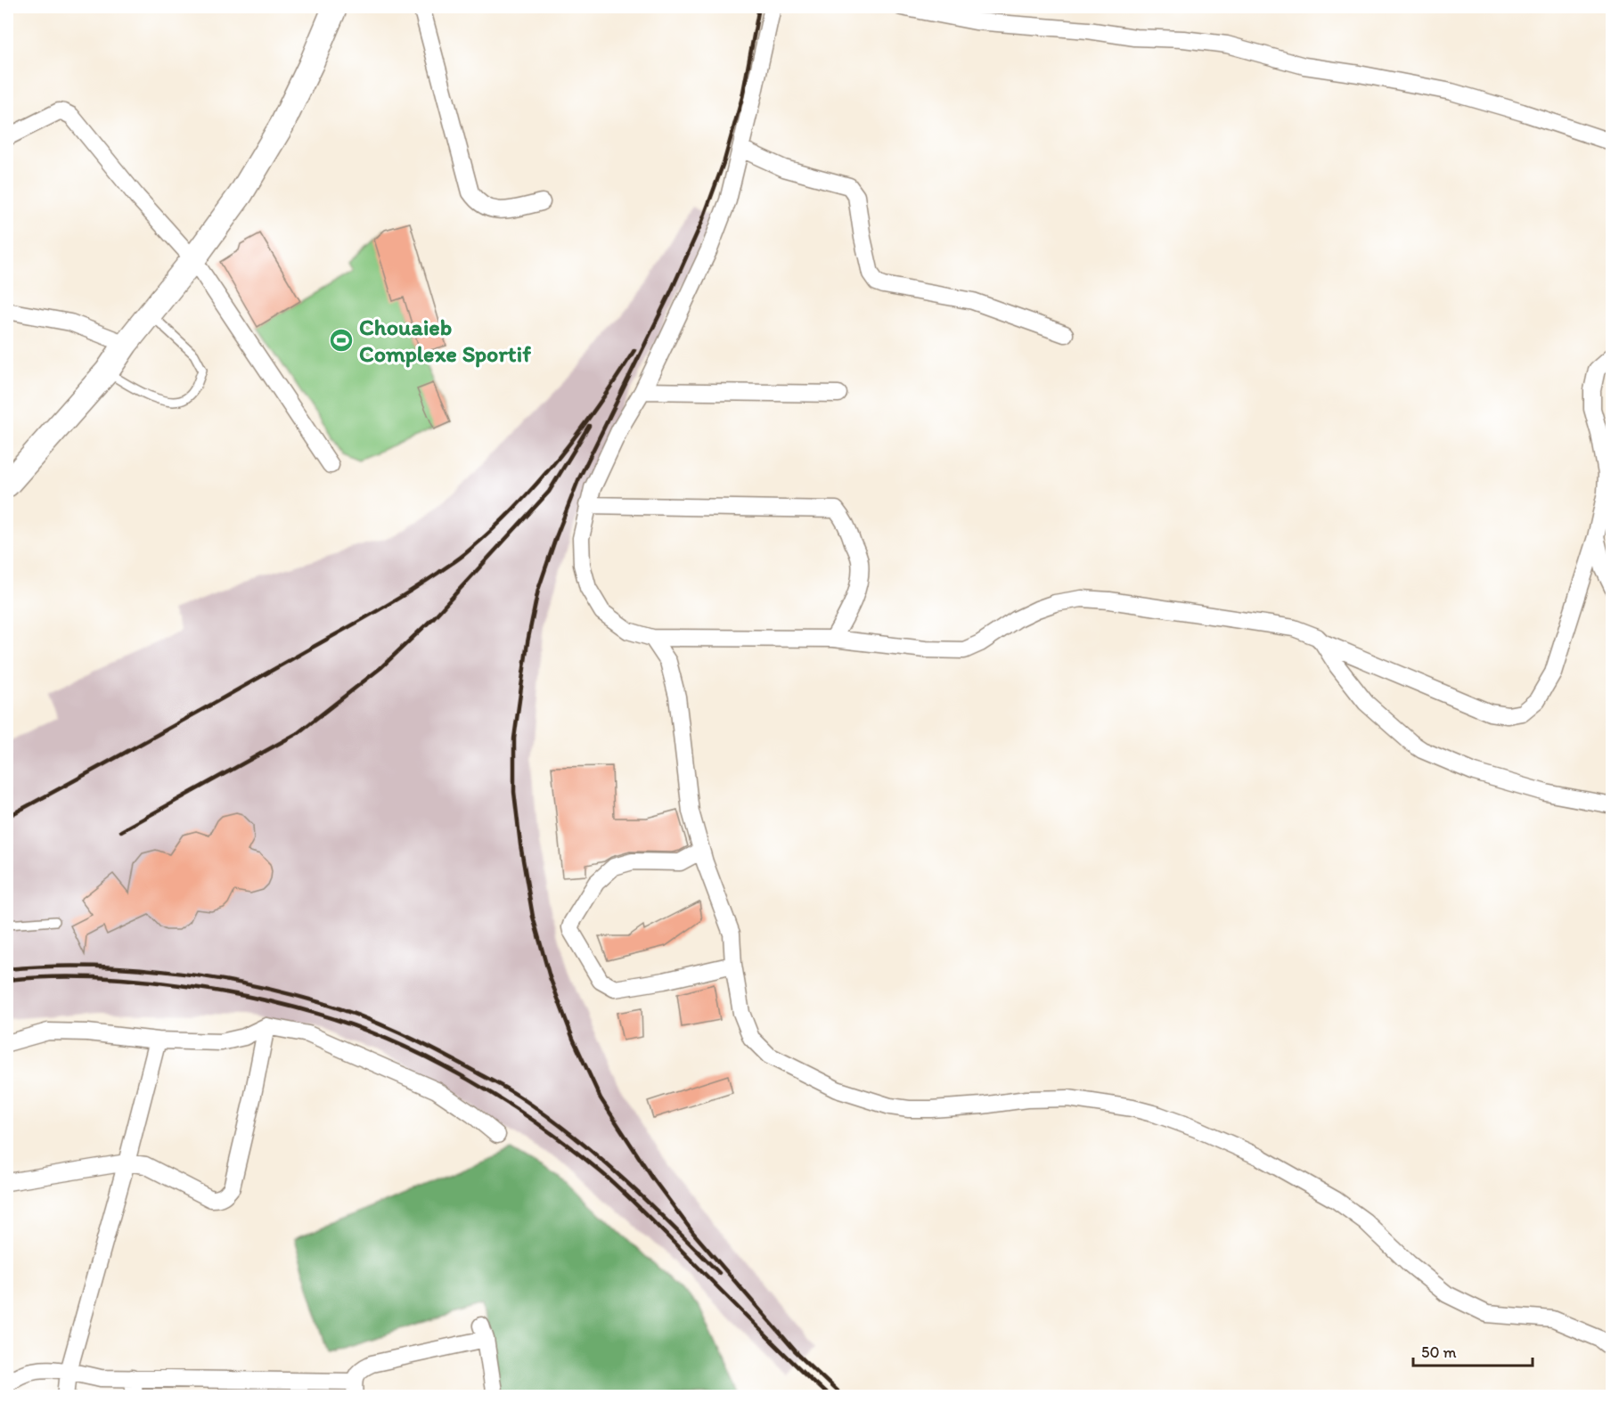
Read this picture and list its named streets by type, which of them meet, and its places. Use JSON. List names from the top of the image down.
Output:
{
  "places": {
    "sports": ["Chouaieb Complexe Sportif"]
  },
  "scale_bar": "50 m"
}
